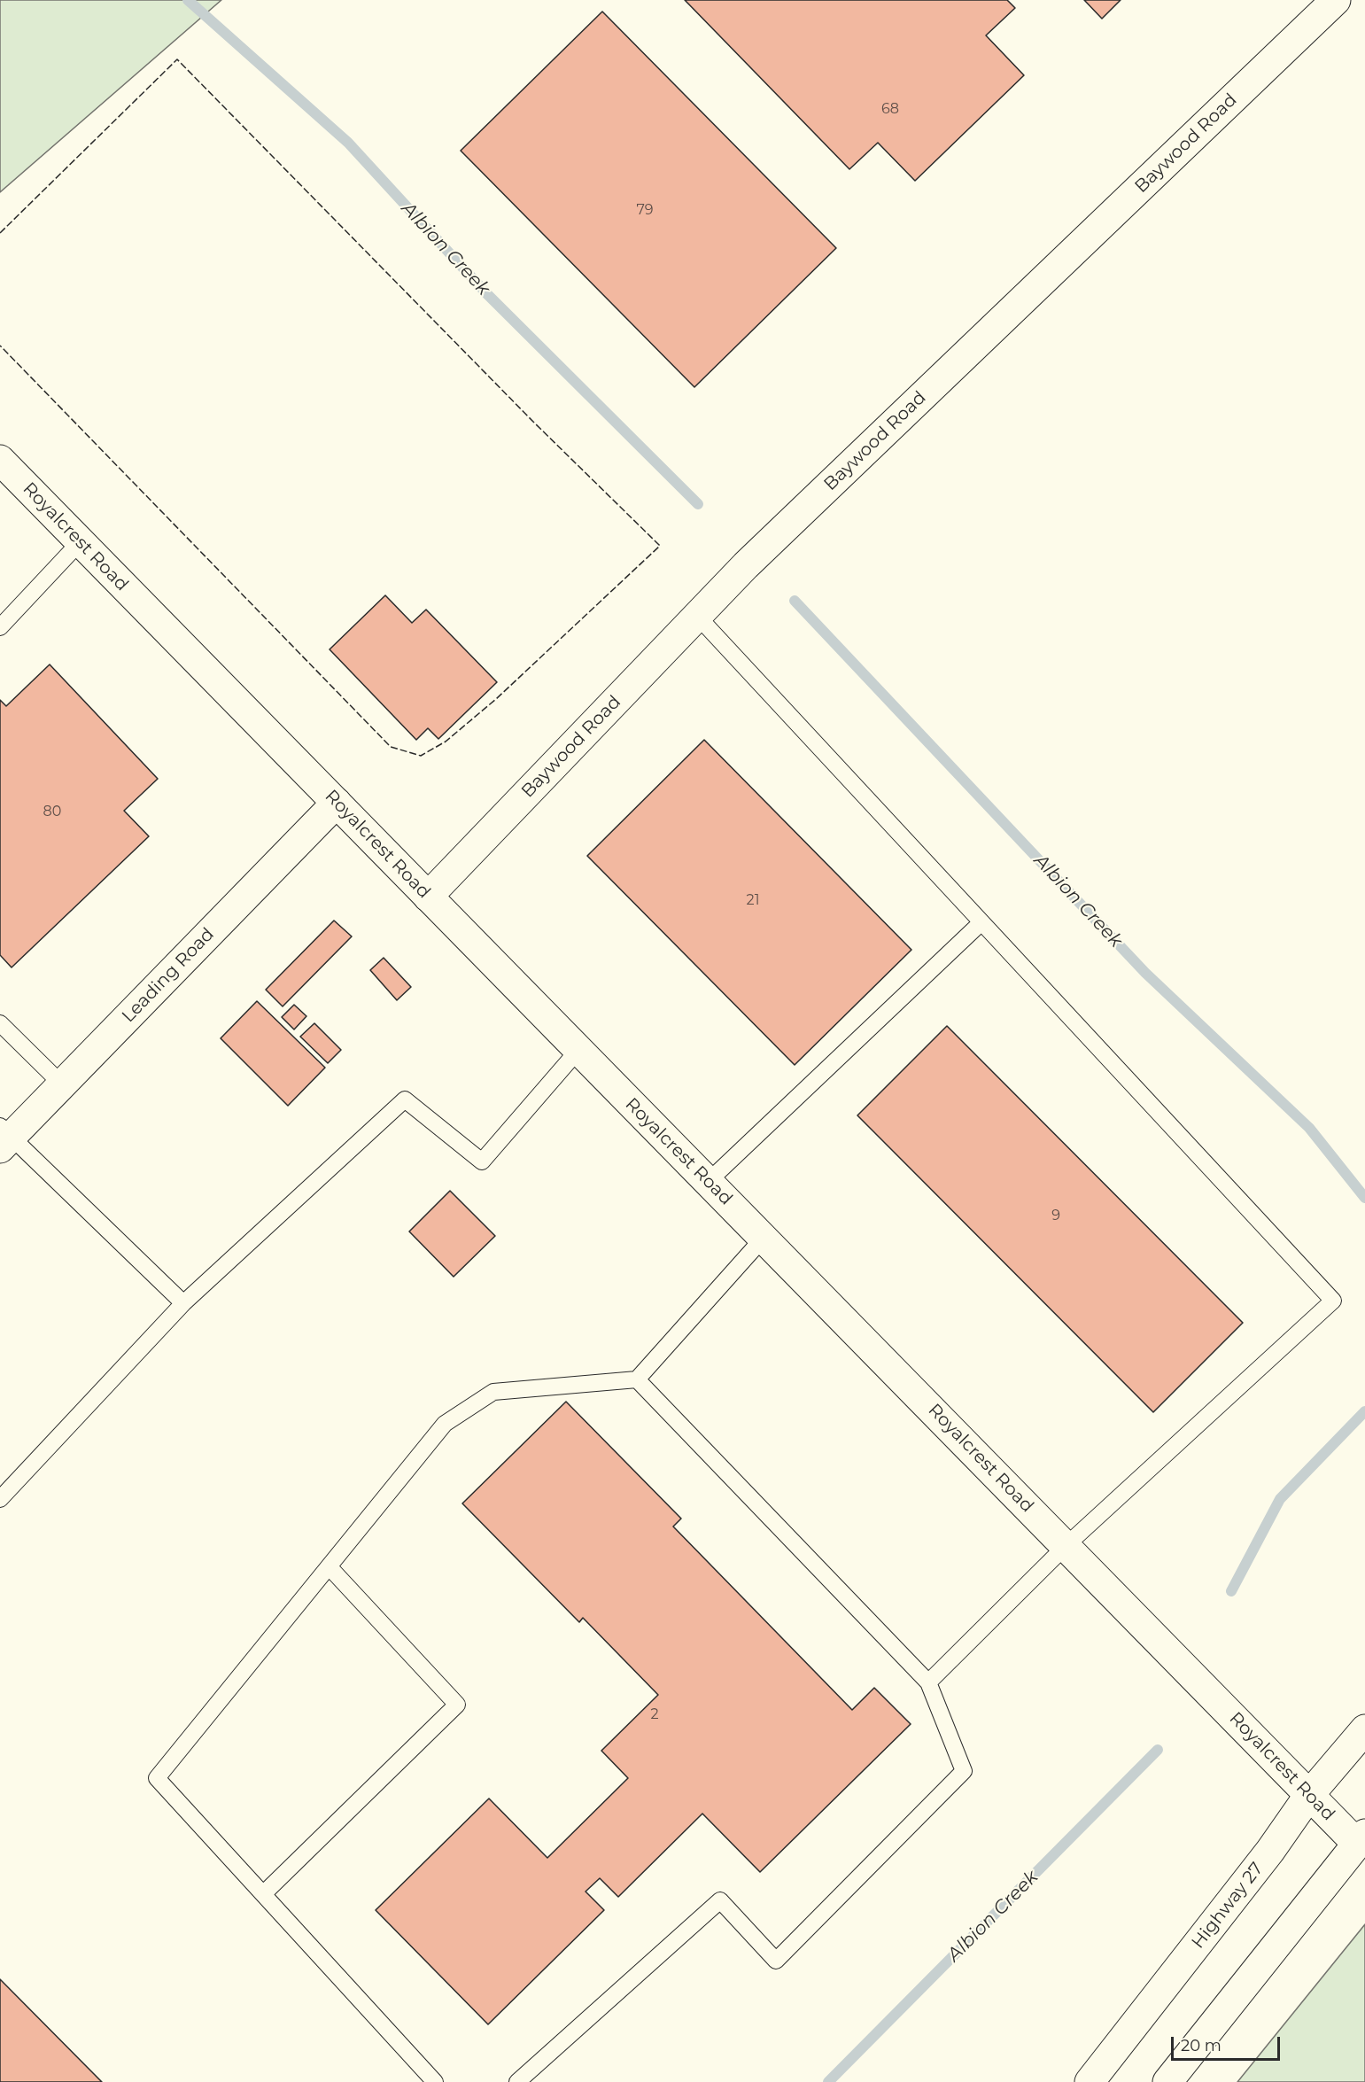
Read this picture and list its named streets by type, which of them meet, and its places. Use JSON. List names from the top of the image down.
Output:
{
  "streets": {
    "street": [
      "Baywood Road",
      "Royalcrest Road",
      "Leading Road",
      "Highway 27"
    ]
  },
  "crossings": [
    ["Baywood Road", "Royalcrest Road"],
    ["Royalcrest Road", "Leading Road"],
    ["Royalcrest Road", "Highway 27"]
  ],
  "water": ["Albion Creek"],
  "house_numbers": [
    "68",
    "79",
    "80",
    "21",
    "9",
    "2"
  ],
  "scale_bar": "20 m"
}
